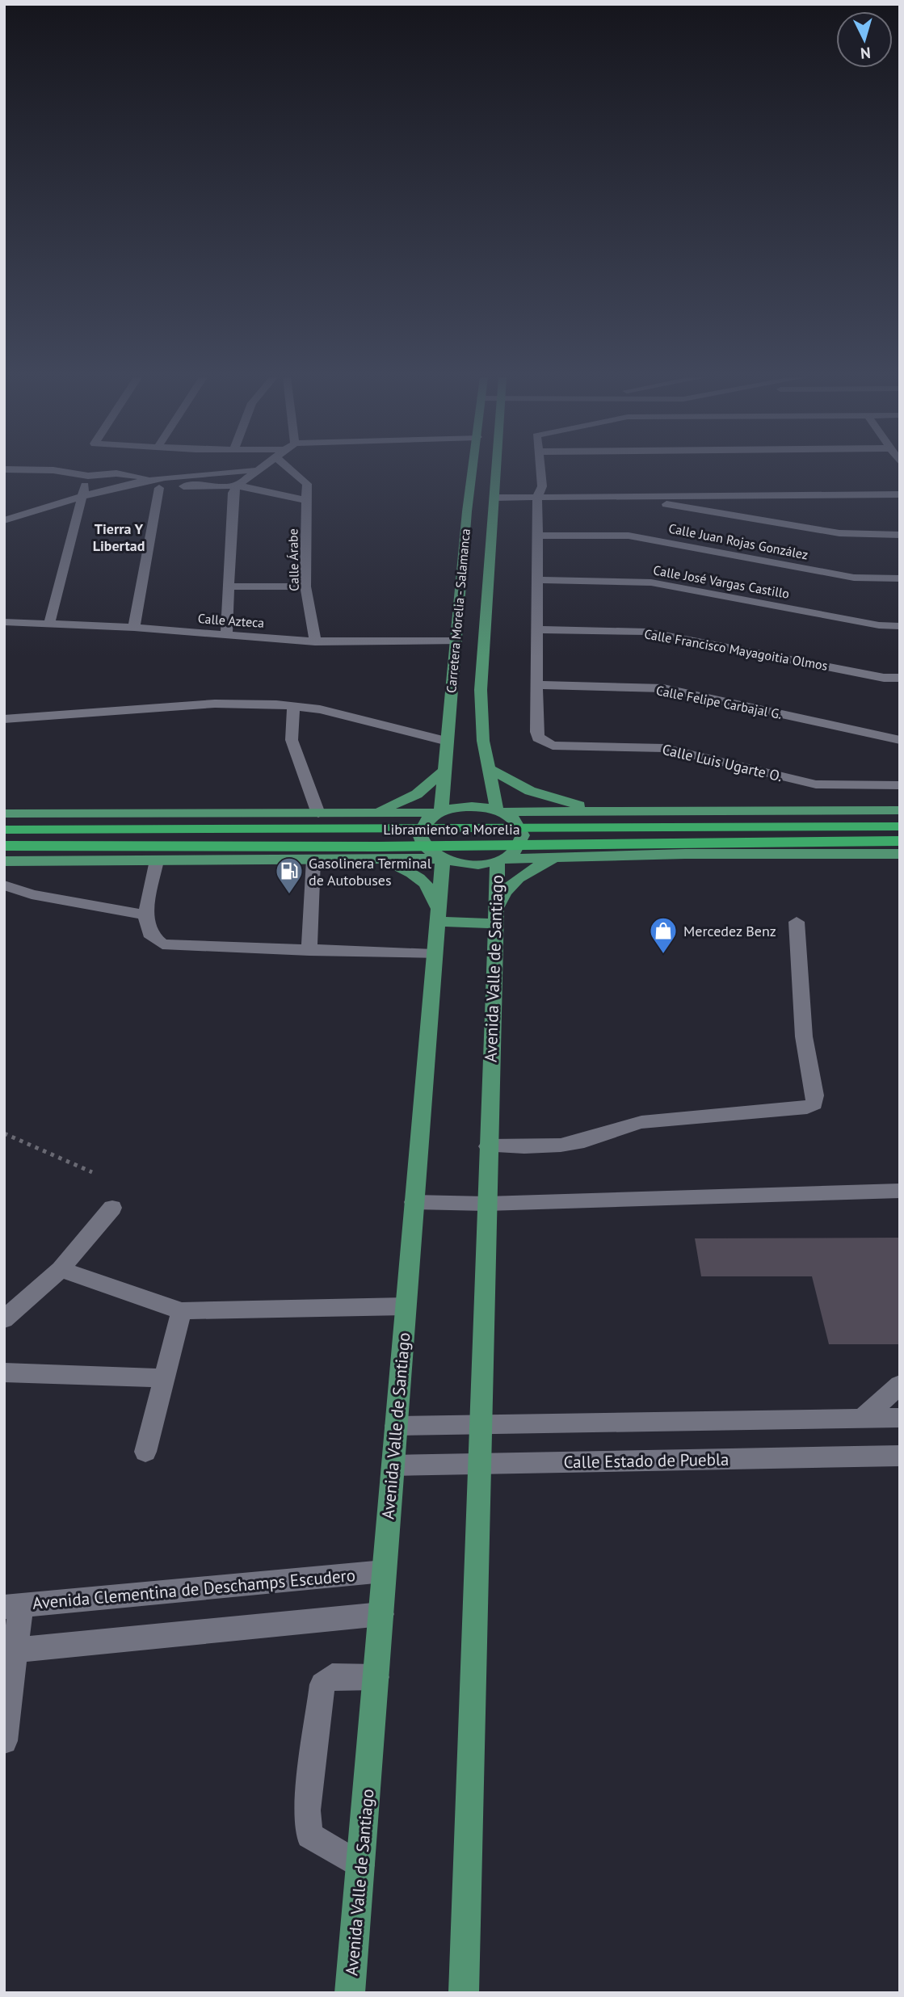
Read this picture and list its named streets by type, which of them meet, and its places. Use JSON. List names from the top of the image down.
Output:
{
  "streets": {
    "highway": ["Libramiento a Morelia"],
    "main road": ["Carretera Morelia - Salamanca", "Avenida Valle de Santiago"],
    "street": [
      "Calle Juan Rojas González",
      "Calle Árabe",
      "Calle José Vargas Castillo",
      "Calle Azteca",
      "Calle Francisco Mayagoitia Olmos",
      "Calle Felipe Carbajal G.",
      "Calle Luis Ugarte O.",
      "Calle Estado de Puebla",
      "Avenida Clementina de Deschamps Escudero"
    ]
  },
  "crossings": [
    ["Calle Árabe", "Calle Azteca"],
    ["Carretera Morelia - Salamanca", "Calle Azteca"],
    ["Carretera Morelia - Salamanca", "Avenida Valle de Santiago"],
    ["Calle Felipe Carbajal G.", "Calle Luis Ugarte O."],
    ["Avenida Valle de Santiago", "Calle Estado de Puebla"],
    ["Avenida Valle de Santiago", "Avenida Clementina de Deschamps Escudero"]
  ],
  "districts": ["Tierra Y Libertad"],
  "places": {
    "fuel station": ["Gasolinera Terminal de Autobuses"],
    "shop": ["Mercedez Benz"]
  },
  "north": "bottom"
}
